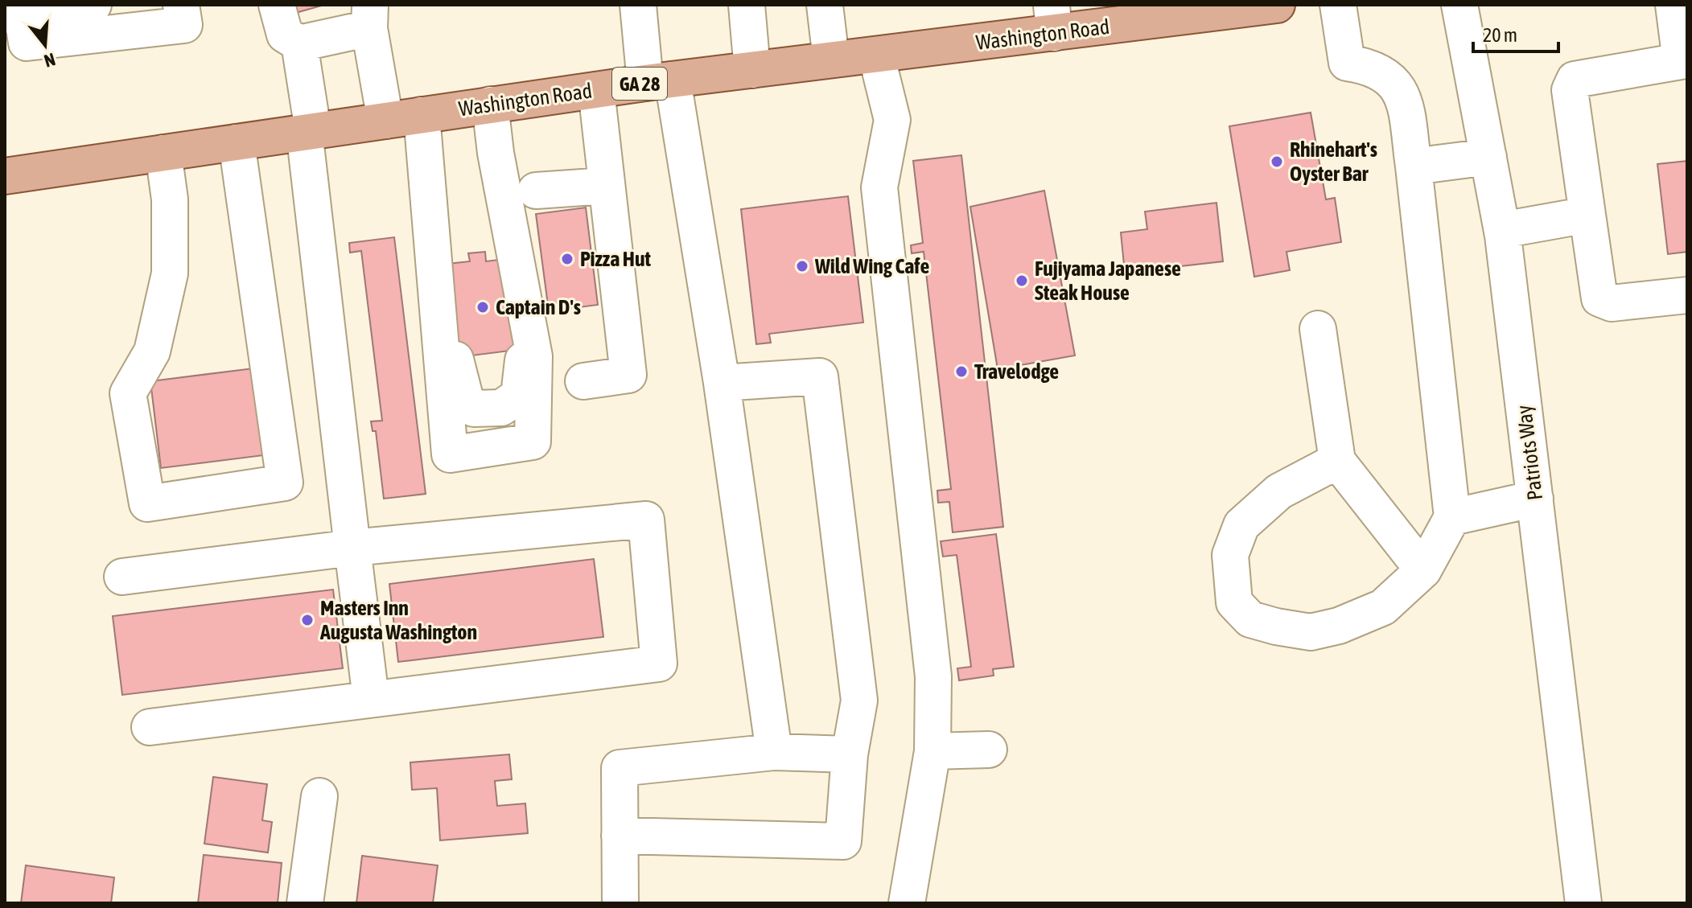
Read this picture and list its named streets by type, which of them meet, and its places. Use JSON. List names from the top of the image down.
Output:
{
  "streets": {
    "main road": ["Washington Road", "GA 28"],
    "street": ["Patriots Way"]
  },
  "places": [
    "Rhinehart's Oyster Bar",
    "Pizza Hut",
    "Wild Wing Cafe",
    "Fujiyama Japanese Steak House",
    "Captain D's",
    "Travelodge",
    "Masters Inn Augusta Washington"
  ],
  "scale_bar": "20 m",
  "north": "bottom"
}
